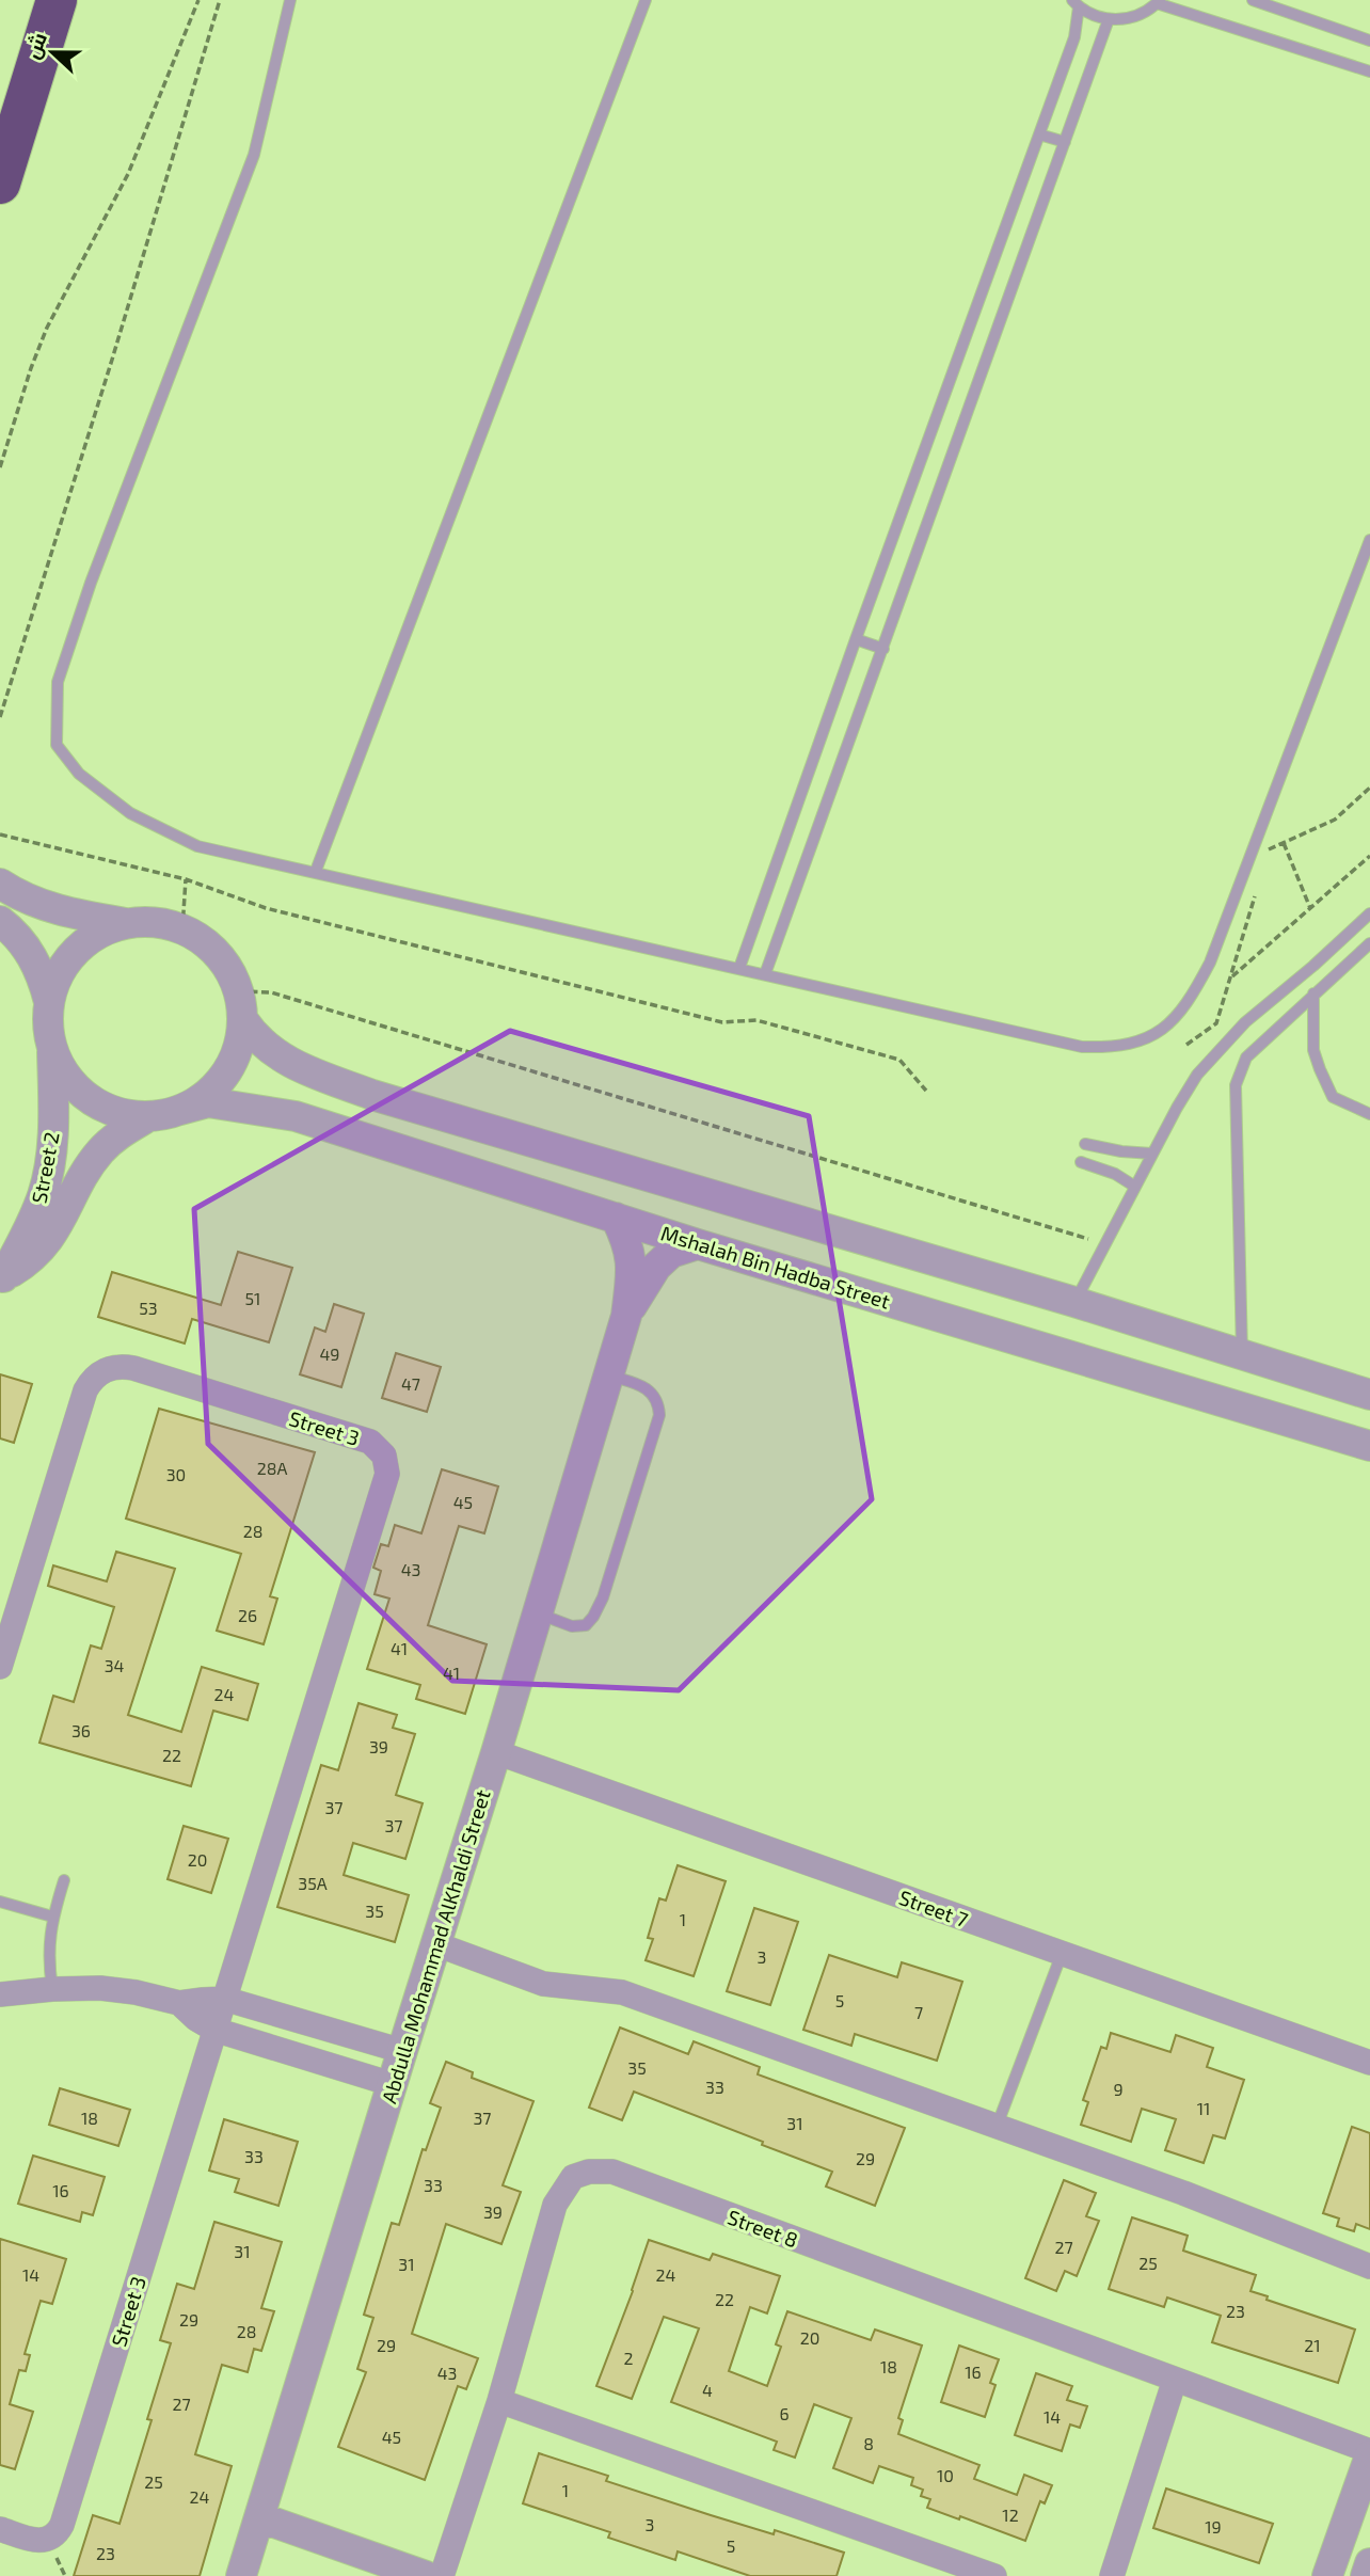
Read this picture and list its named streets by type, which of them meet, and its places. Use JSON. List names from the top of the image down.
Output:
{
  "streets": {
    "street": [
      "Street 2",
      "Mshalah Bin Hadba Street",
      "Street 3",
      "Street 7",
      "Abdulla Mohammad AlKhaldi Street",
      "Street 8"
    ]
  },
  "crossings": [
    ["Street 2", "Mshalah Bin Hadba Street"],
    ["Mshalah Bin Hadba Street", "Abdulla Mohammad AlKhaldi Street"],
    ["Street 7", "Abdulla Mohammad AlKhaldi Street"]
  ],
  "house_numbers": [
    "51",
    "53",
    "49",
    "47",
    "28A",
    "30",
    "45",
    "28",
    "43",
    "26",
    "41",
    "34",
    "41",
    "24",
    "36",
    "39",
    "22",
    "37",
    "37",
    "20",
    "35A",
    "35",
    "1",
    "3",
    "5",
    "7",
    "35",
    "33",
    "9",
    "11",
    "18",
    "37",
    "31",
    "33",
    "29",
    "33",
    "16",
    "39",
    "27",
    "31",
    "25",
    "31",
    "14",
    "24",
    "22",
    "23",
    "29",
    "28",
    "20",
    "29",
    "21",
    "2",
    "18",
    "16",
    "43",
    "4",
    "27",
    "6",
    "14",
    "45",
    "8",
    "10",
    "25",
    "1",
    "24",
    "12",
    "3",
    "19",
    "5",
    "23"
  ],
  "north": "left"
}
